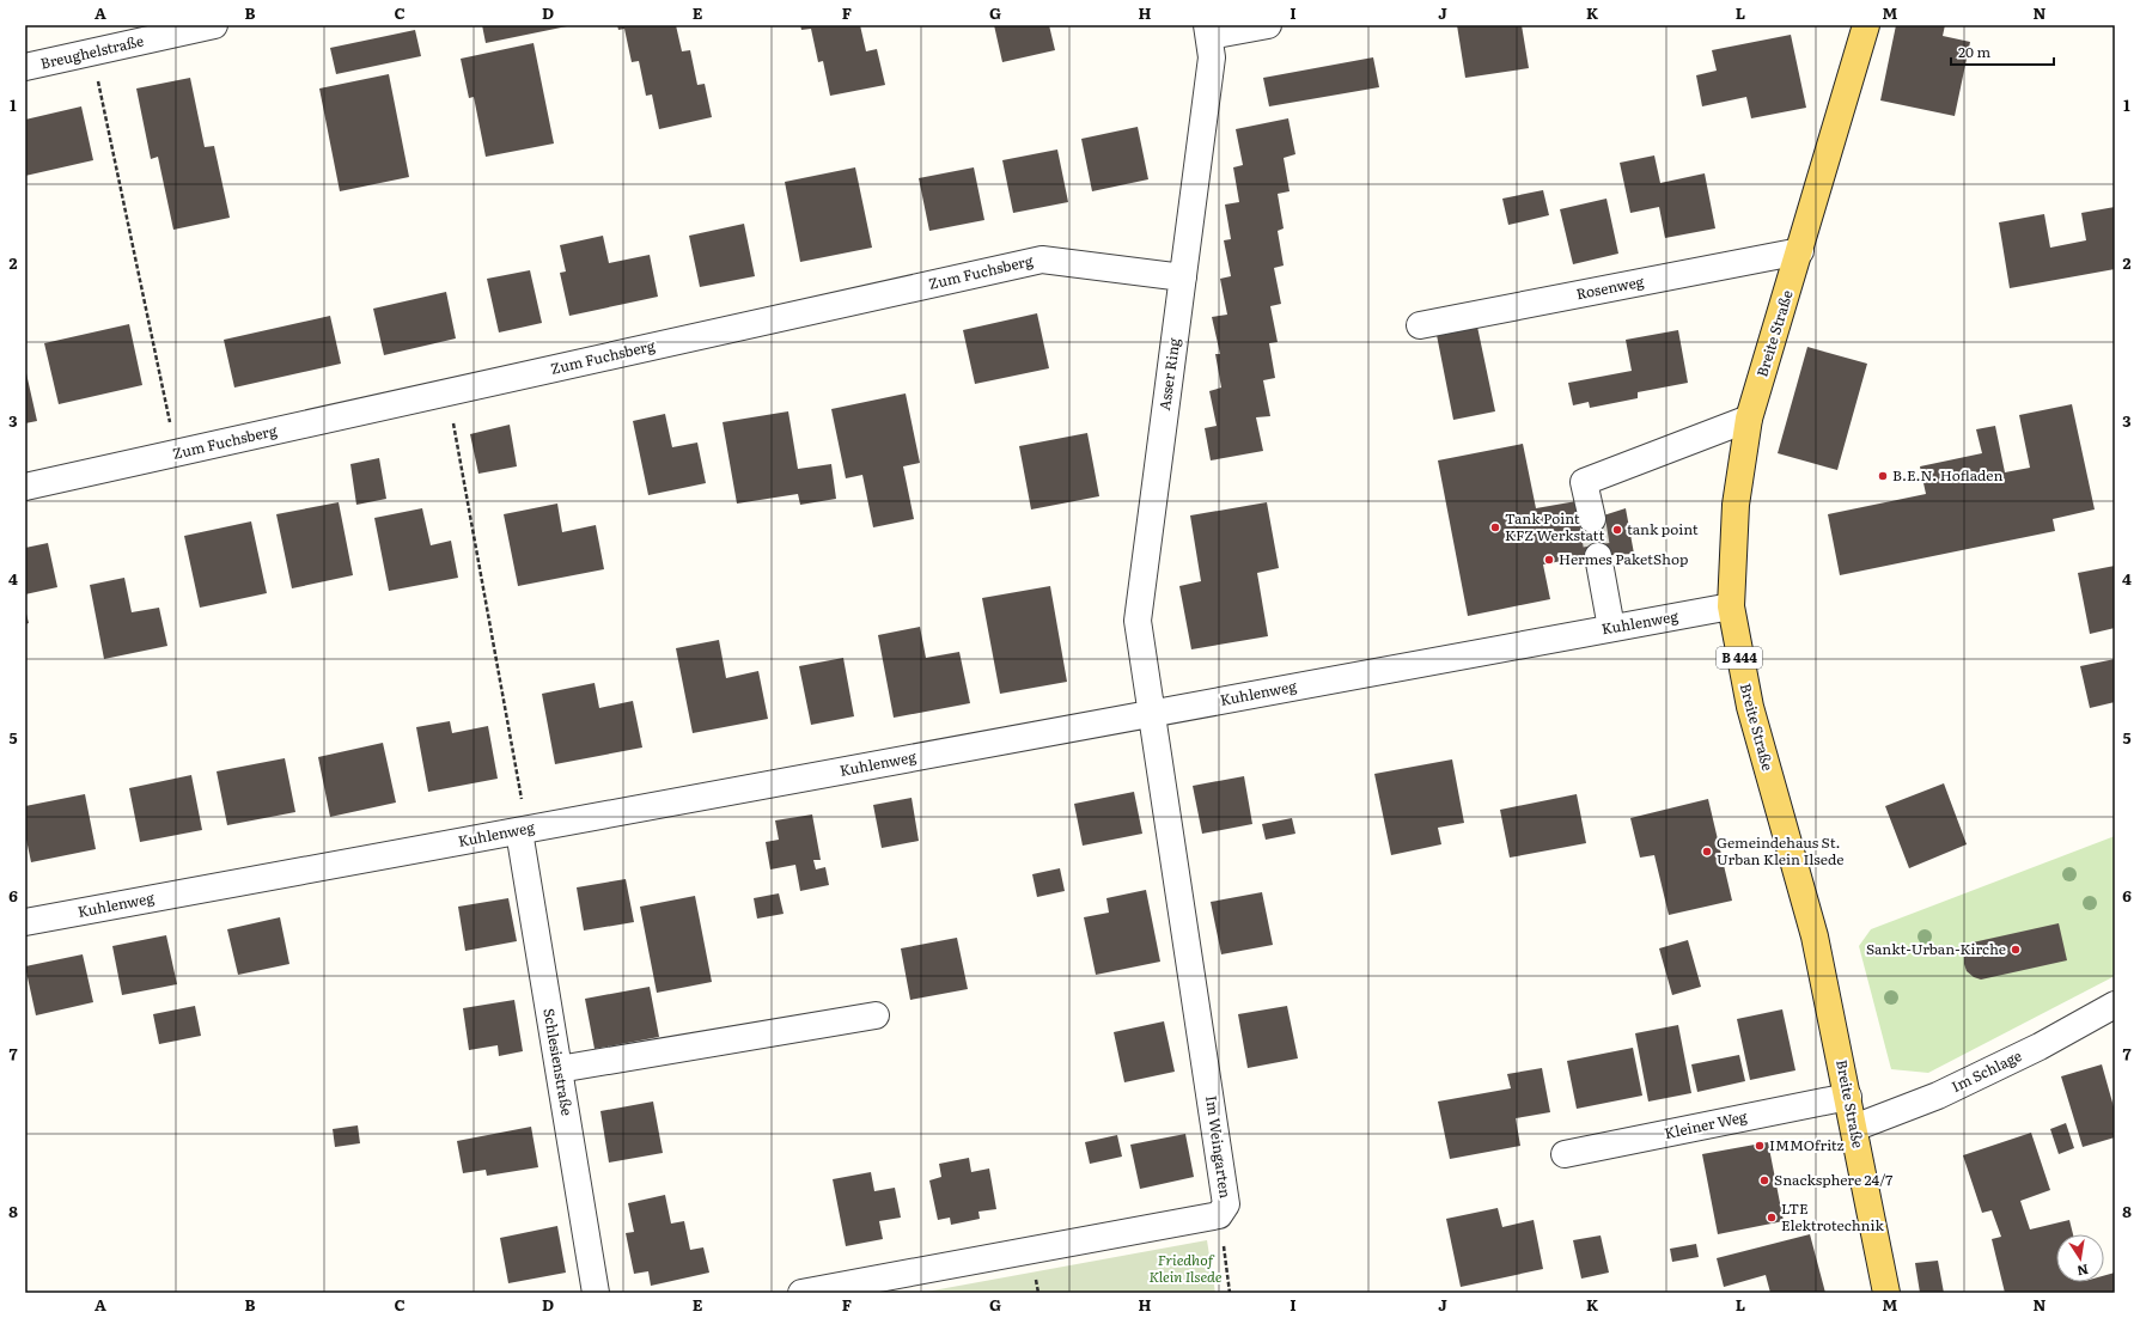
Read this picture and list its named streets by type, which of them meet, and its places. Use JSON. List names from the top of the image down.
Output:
{
  "streets": {
    "main road": ["Breite Straße", "B 444"],
    "street": [
      "Breughelstraße",
      "Zum Fuchsberg",
      "Rosenweg",
      "Asser Ring",
      "Kuhlenweg",
      "Schlesienstraße",
      "Im Schlage",
      "Kleiner Weg",
      "Im Weingarten"
    ]
  },
  "crossings": [
    ["Zum Fuchsberg", "Asser Ring"],
    ["Rosenweg", "Breite Straße"],
    ["Breite Straße", "Kuhlenweg"],
    ["Breite Straße", "Im Schlage"],
    ["Breite Straße", "Kleiner Weg"],
    ["Asser Ring", "Kuhlenweg"],
    ["Asser Ring", "Im Weingarten"],
    ["Kuhlenweg", "Schlesienstraße"],
    ["Kuhlenweg", "Im Weingarten"]
  ],
  "parks": ["Friedhof Klein Ilsede"],
  "places": [
    "B.E.N. Hofladen",
    "Tank Point KFZ Werkstatt",
    "tank point",
    "Hermes PaketShop",
    "Gemeindehaus St. Urban Klein Ilsede",
    "Sankt-Urban-Kirche",
    "IMMOfritz",
    "Snacksphere 24/7",
    "LTE Elektrotechnik"
  ],
  "scale_bar": "20 m",
  "north": "bottom",
  "grid": {
    "columns": [
      "A",
      "B",
      "C",
      "D",
      "E",
      "F",
      "G",
      "H",
      "I",
      "J",
      "K",
      "L",
      "M",
      "N"
    ],
    "rows": [
      "1",
      "2",
      "3",
      "4",
      "5",
      "6",
      "7",
      "8"
    ]
  }
}
